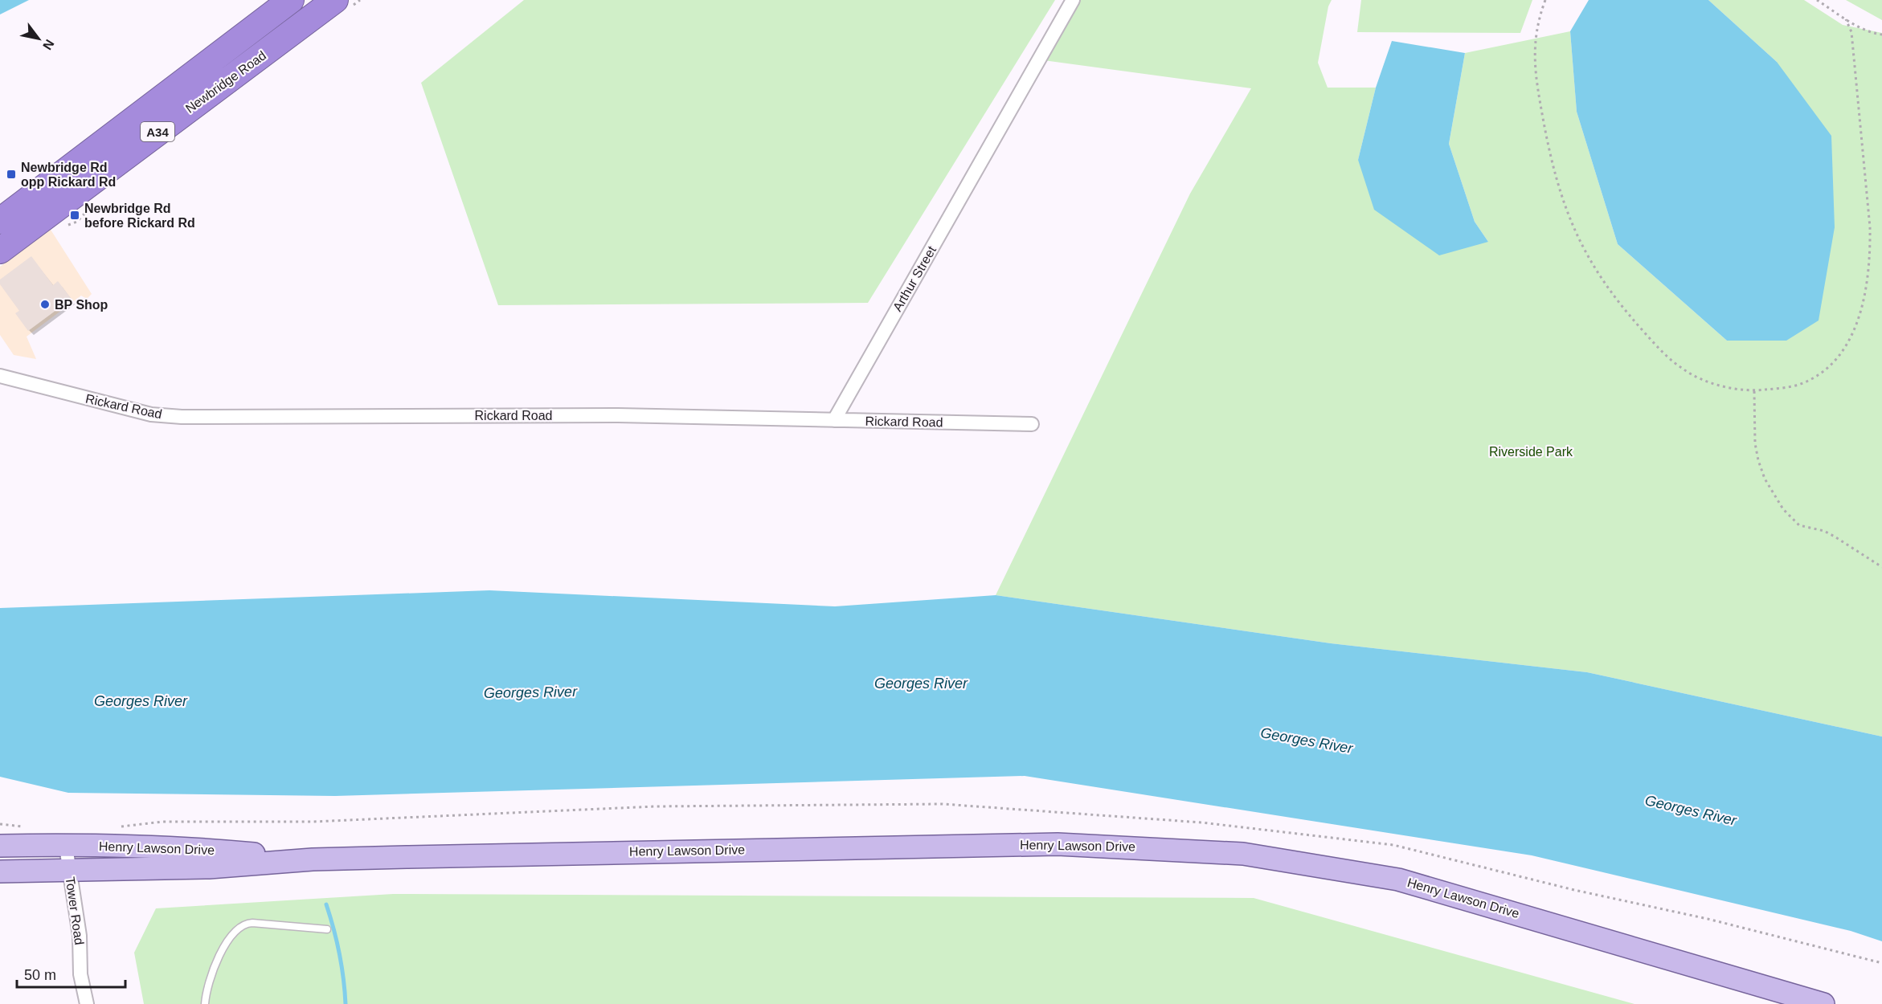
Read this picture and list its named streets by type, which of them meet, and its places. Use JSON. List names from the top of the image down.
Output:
{
  "streets": {
    "highway": ["Newbridge Road", "A34"],
    "main road": ["Henry Lawson Drive"],
    "street": ["Arthur Street", "Rickard Road", "Tower Road"]
  },
  "crossings": [
    ["Arthur Street", "Rickard Road"],
    ["Henry Lawson Drive", "Tower Road"]
  ],
  "water": ["Georges River"],
  "parks": ["Riverside Park"],
  "places": {
    "transit": ["Newbridge Rd opp Rickard Rd", "Newbridge Rd before Rickard Rd"],
    "other": ["BP Shop"]
  },
  "scale_bar": "50 m",
  "north": "bottom right"
}
